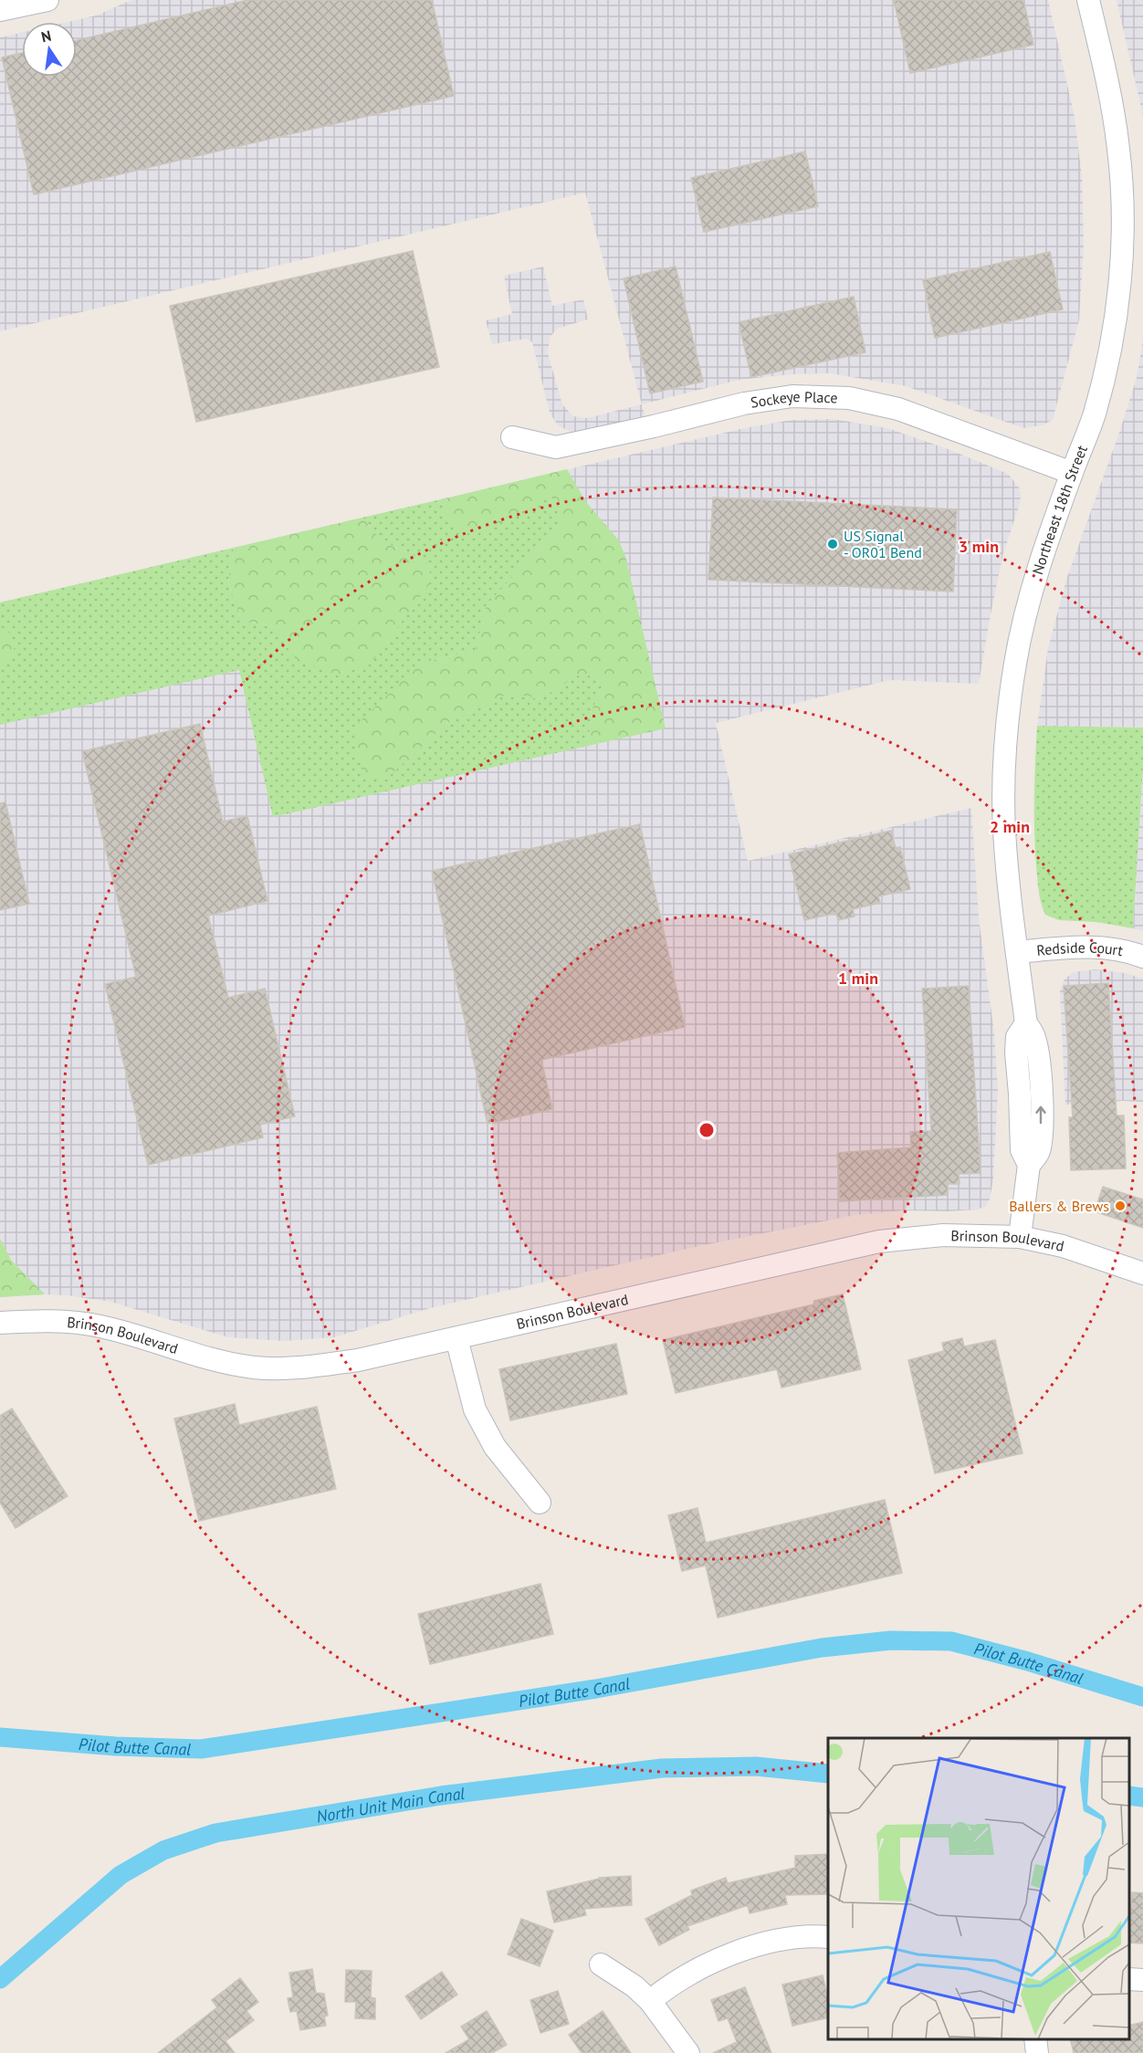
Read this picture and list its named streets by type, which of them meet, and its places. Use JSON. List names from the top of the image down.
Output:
{
  "streets": {
    "street": [
      "Sockeye Place",
      "Northeast 18th Street",
      "Redside Court",
      "Brinson Boulevard"
    ]
  },
  "crossings": [
    ["Sockeye Place", "Northeast 18th Street"],
    ["Northeast 18th Street", "Redside Court"],
    ["Northeast 18th Street", "Brinson Boulevard"]
  ],
  "water": ["Pilot Butte Canal", "North Unit Main Canal"],
  "places": ["US Signal - OR01 Bend", "Ballers & Brews"],
  "north": "top",
  "rings": ["3 min", "2 min", "1 min"]
}
